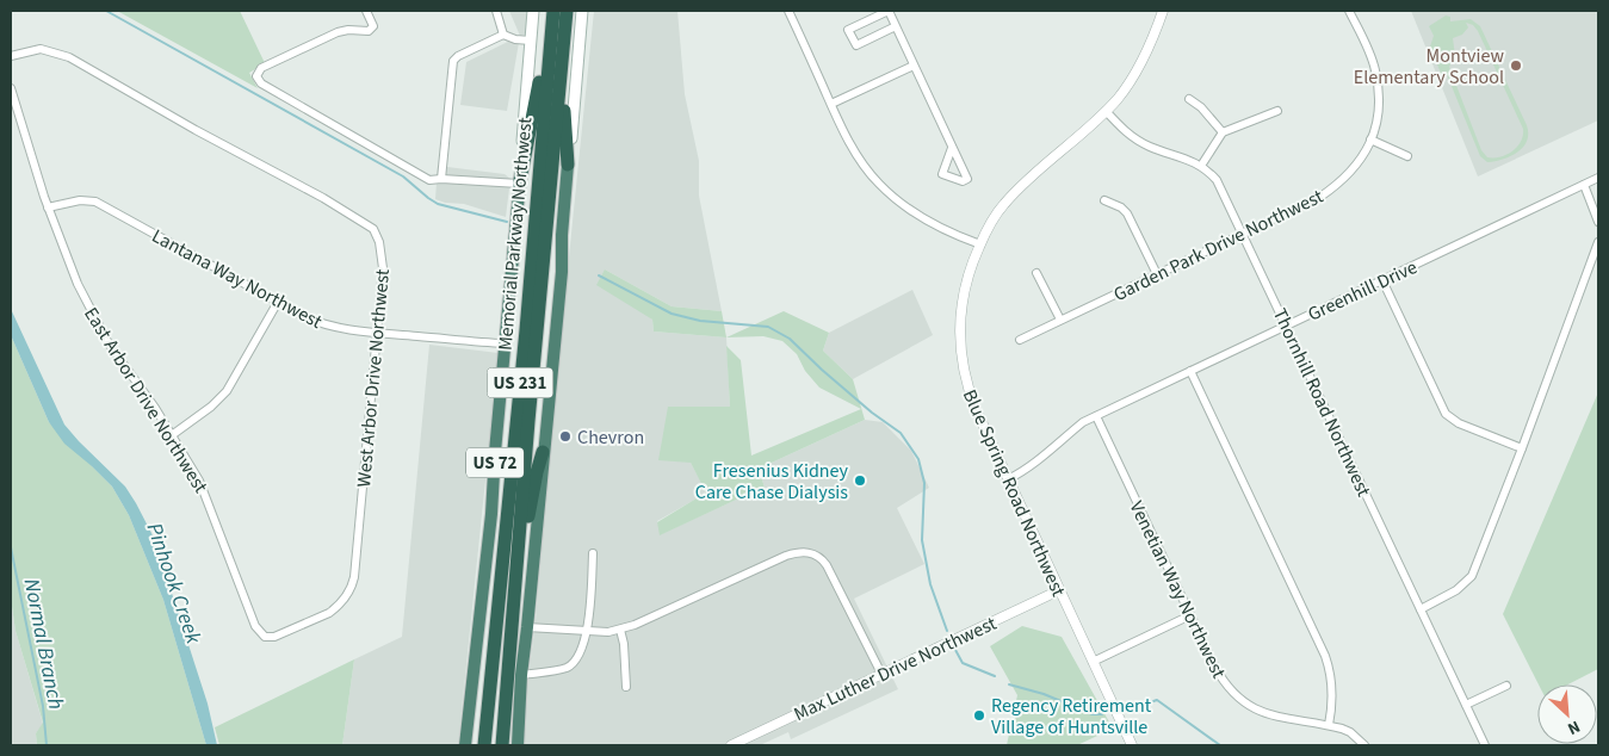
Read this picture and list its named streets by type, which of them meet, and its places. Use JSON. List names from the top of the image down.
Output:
{
  "streets": {
    "highway": ["Memorial Parkway Northwest", "US 231", "US 72"],
    "street": [
      "Garden Park Drive Northwest",
      "Lantana Way Northwest",
      "Greenhill Drive",
      "West Arbor Drive Northwest",
      "East Arbor Drive Northwest",
      "Thornhill Road Northwest",
      "Blue Spring Road Northwest",
      "Venetian Way Northwest",
      "Max Luther Drive Northwest"
    ]
  },
  "crossings": [
    ["Memorial Parkway Northwest", "US 72"],
    ["Garden Park Drive Northwest", "Thornhill Road Northwest"],
    ["Lantana Way Northwest", "West Arbor Drive Northwest"],
    ["Lantana Way Northwest", "East Arbor Drive Northwest"],
    ["Lantana Way Northwest", "US 72"],
    ["Greenhill Drive", "Thornhill Road Northwest"],
    ["Greenhill Drive", "Blue Spring Road Northwest"],
    ["Greenhill Drive", "Venetian Way Northwest"],
    ["West Arbor Drive Northwest", "East Arbor Drive Northwest"],
    ["Thornhill Road Northwest", "Blue Spring Road Northwest"],
    ["Blue Spring Road Northwest", "Max Luther Drive Northwest"]
  ],
  "water": ["Pinhook Creek", "Normal Branch"],
  "places": [
    "Montview Elementary School",
    "Chevron",
    "Fresenius Kidney Care Chase Dialysis",
    "Regency Retirement Village of Huntsville"
  ],
  "north": "bottom right"
}
